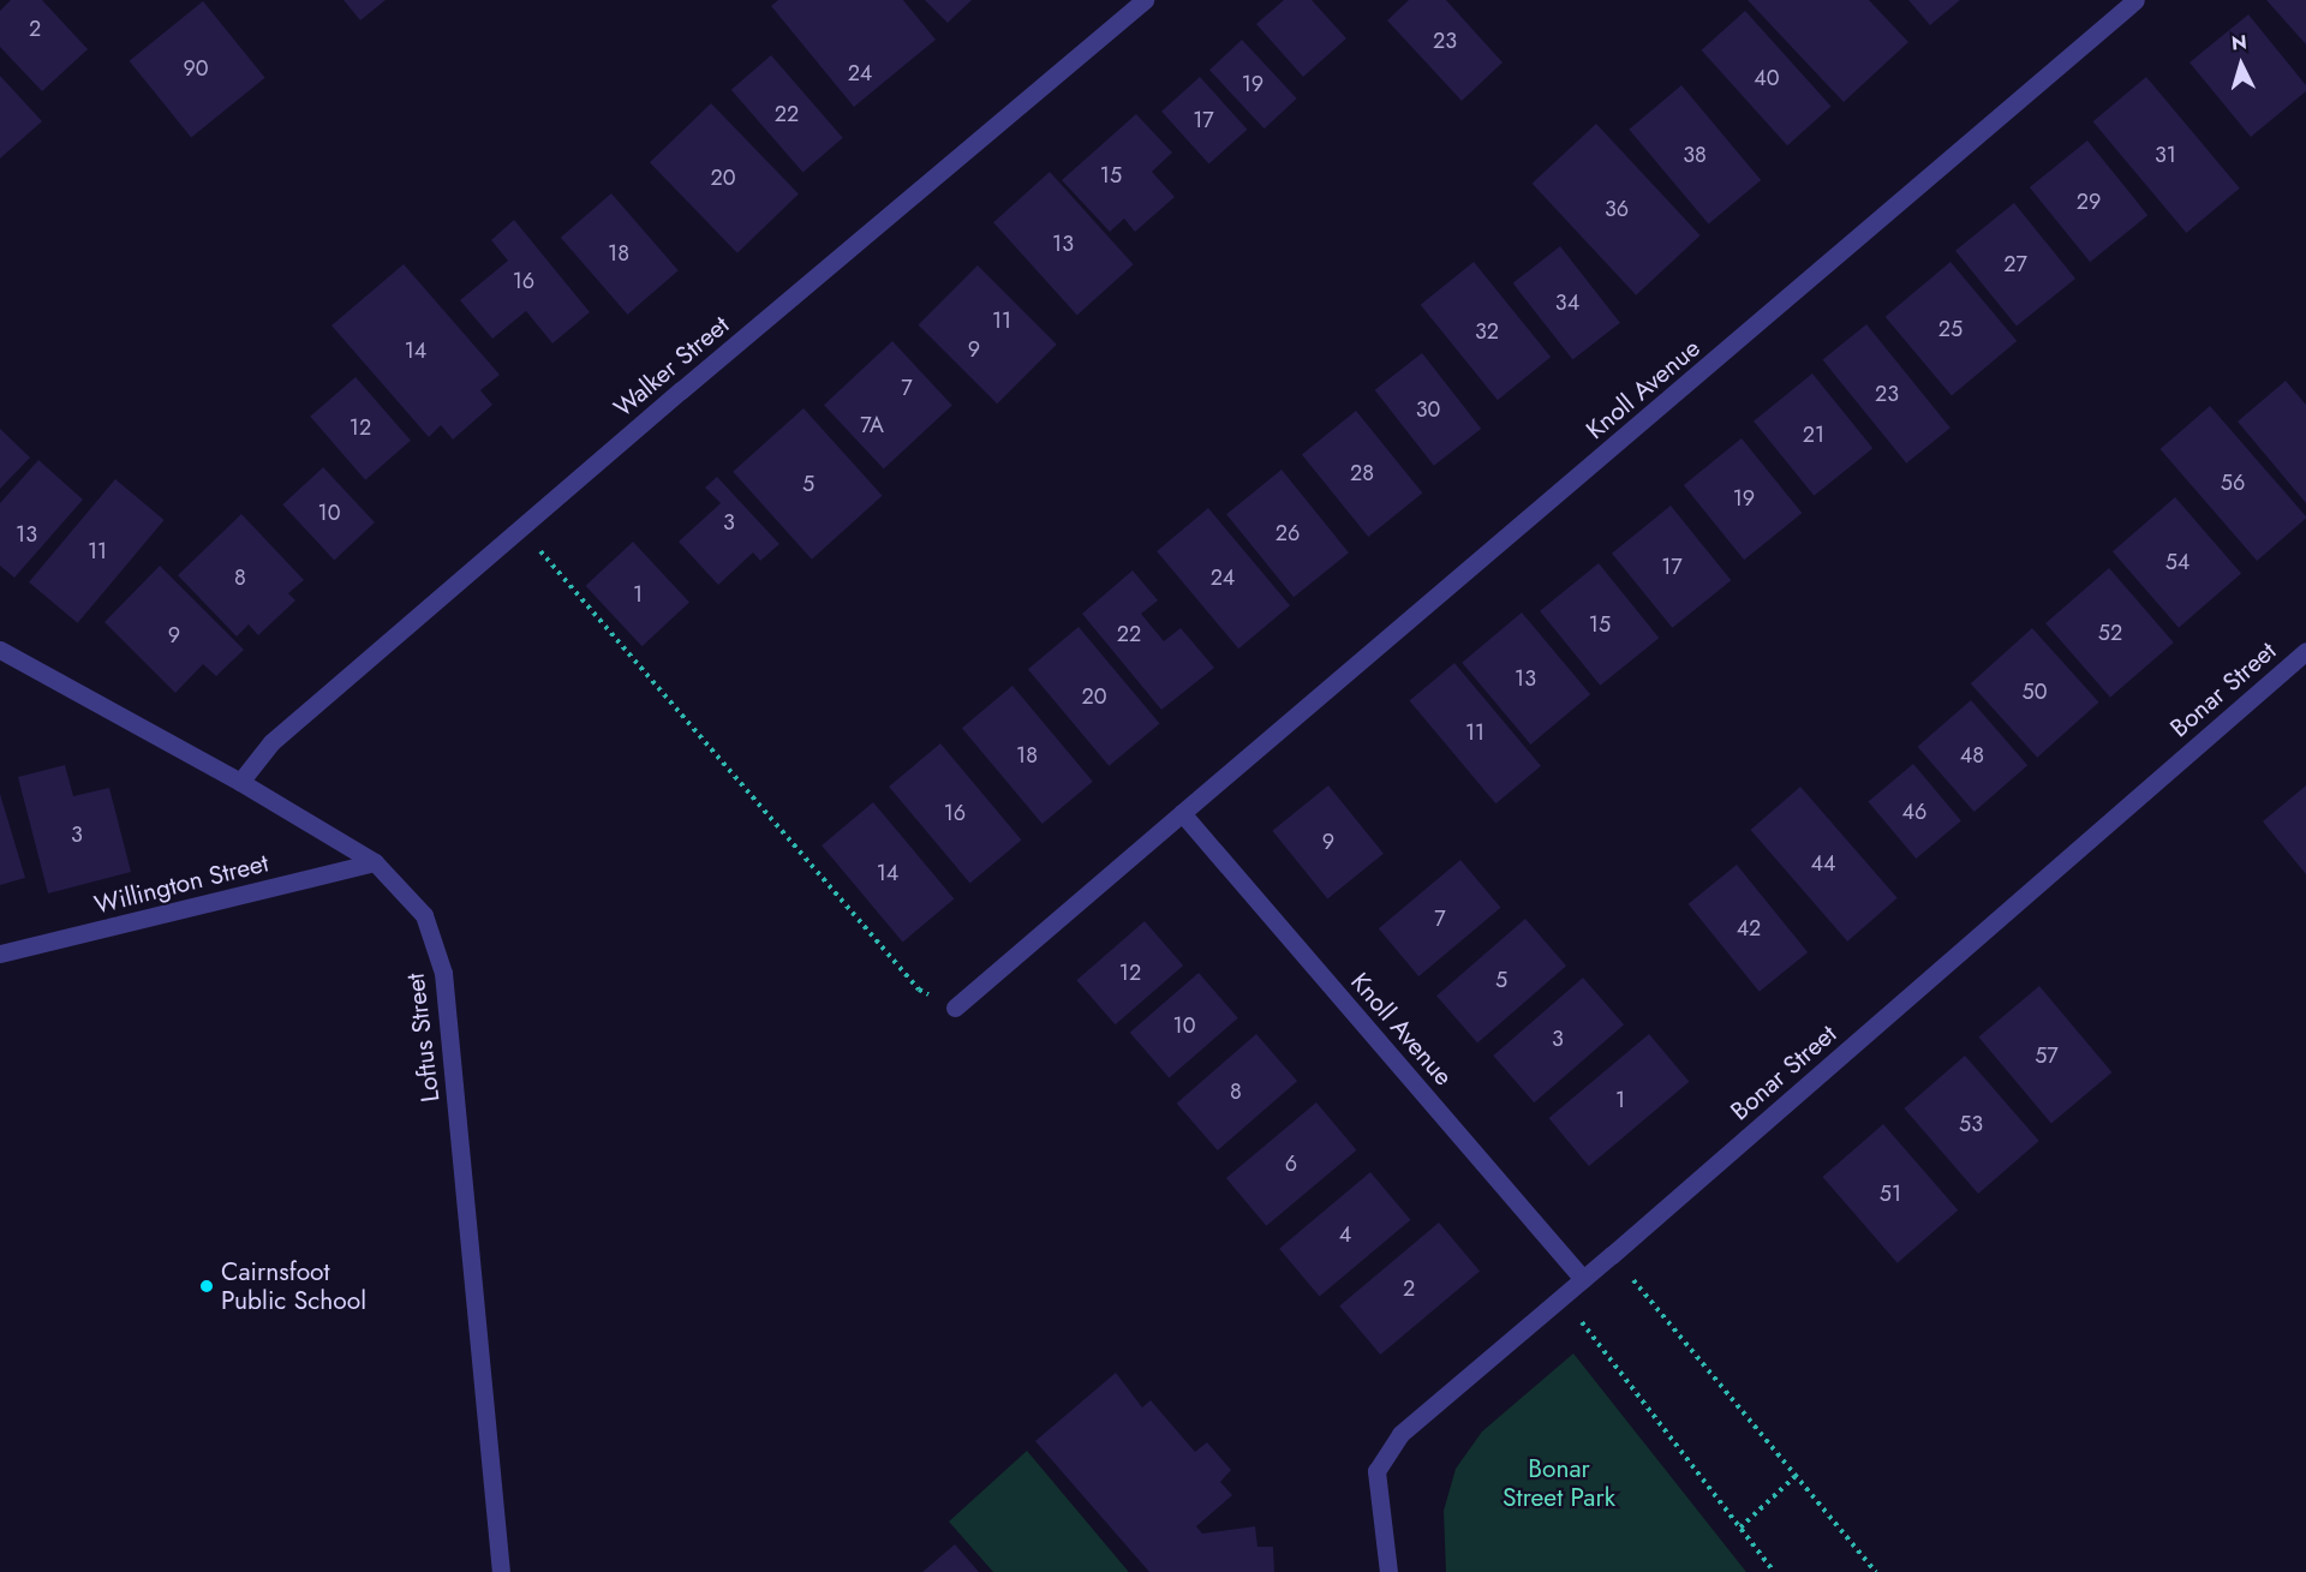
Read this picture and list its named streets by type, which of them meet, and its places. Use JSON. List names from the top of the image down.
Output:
{
  "streets": {
    "street": [
      "Walker Street",
      "Knoll Avenue",
      "Bonar Street",
      "Willington Street",
      "Loftus Street"
    ]
  },
  "crossings": [
    ["Walker Street", "Loftus Street"],
    ["Knoll Avenue", "Bonar Street"],
    ["Willington Street", "Loftus Street"]
  ],
  "parks": ["Bonar Street Park"],
  "places": ["Cairnsfoot Public School"],
  "house_numbers": [
    "2",
    "23",
    "90",
    "24",
    "40",
    "19",
    "22",
    "17",
    "38",
    "31",
    "15",
    "20",
    "29",
    "36",
    "13",
    "18",
    "27",
    "16",
    "34",
    "11",
    "25",
    "32",
    "9",
    "14",
    "7",
    "23",
    "30",
    "7A",
    "12",
    "21",
    "28",
    "56",
    "5",
    "19",
    "10",
    "3",
    "26",
    "13",
    "11",
    "54",
    "17",
    "8",
    "24",
    "1",
    "15",
    "52",
    "22",
    "9",
    "13",
    "50",
    "20",
    "11",
    "18",
    "48",
    "46",
    "16",
    "3",
    "9",
    "44",
    "14",
    "7",
    "42",
    "12",
    "5",
    "10",
    "3",
    "57",
    "8",
    "1",
    "53",
    "6",
    "51",
    "4",
    "2"
  ],
  "north": "top"
}
